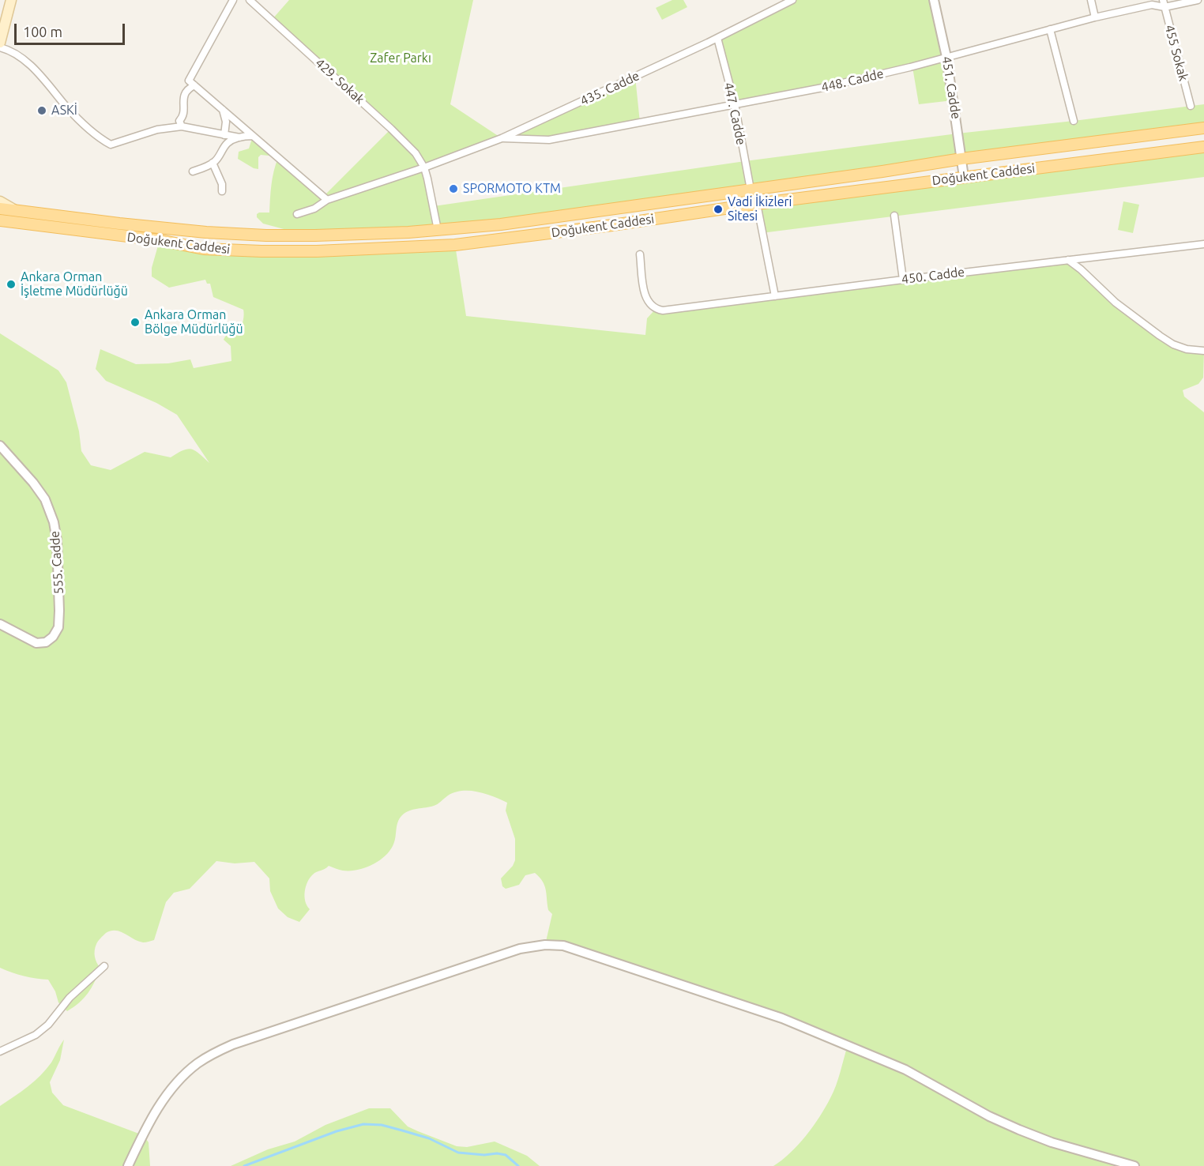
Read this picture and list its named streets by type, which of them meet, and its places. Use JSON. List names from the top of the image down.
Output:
{
  "streets": {
    "main road": ["Doğukent Caddesi"],
    "street": [
      "455 Sokak",
      "448. Cadde",
      "429. Sokak",
      "451. Cadde",
      "435. Cadde",
      "447. Cadde",
      "450. Cadde",
      "555. Cadde"
    ]
  },
  "crossings": [
    ["455 Sokak", "448. Cadde"],
    ["448. Cadde", "451. Cadde"],
    ["448. Cadde", "435. Cadde"],
    ["448. Cadde", "447. Cadde"],
    ["429. Sokak", "435. Cadde"],
    ["451. Cadde", "Doğukent Caddesi"],
    ["435. Cadde", "447. Cadde"],
    ["447. Cadde", "Doğukent Caddesi"]
  ],
  "parks": ["Zafer Parkı"],
  "places": [
    "ASKİ",
    "SPORMOTO KTM",
    "Vadi İkizleri Sitesi",
    "Ankara Orman İşletme Müdürlüğü",
    "Ankara Orman Bölge Müdürlüğü"
  ],
  "scale_bar": "100 m"
}
